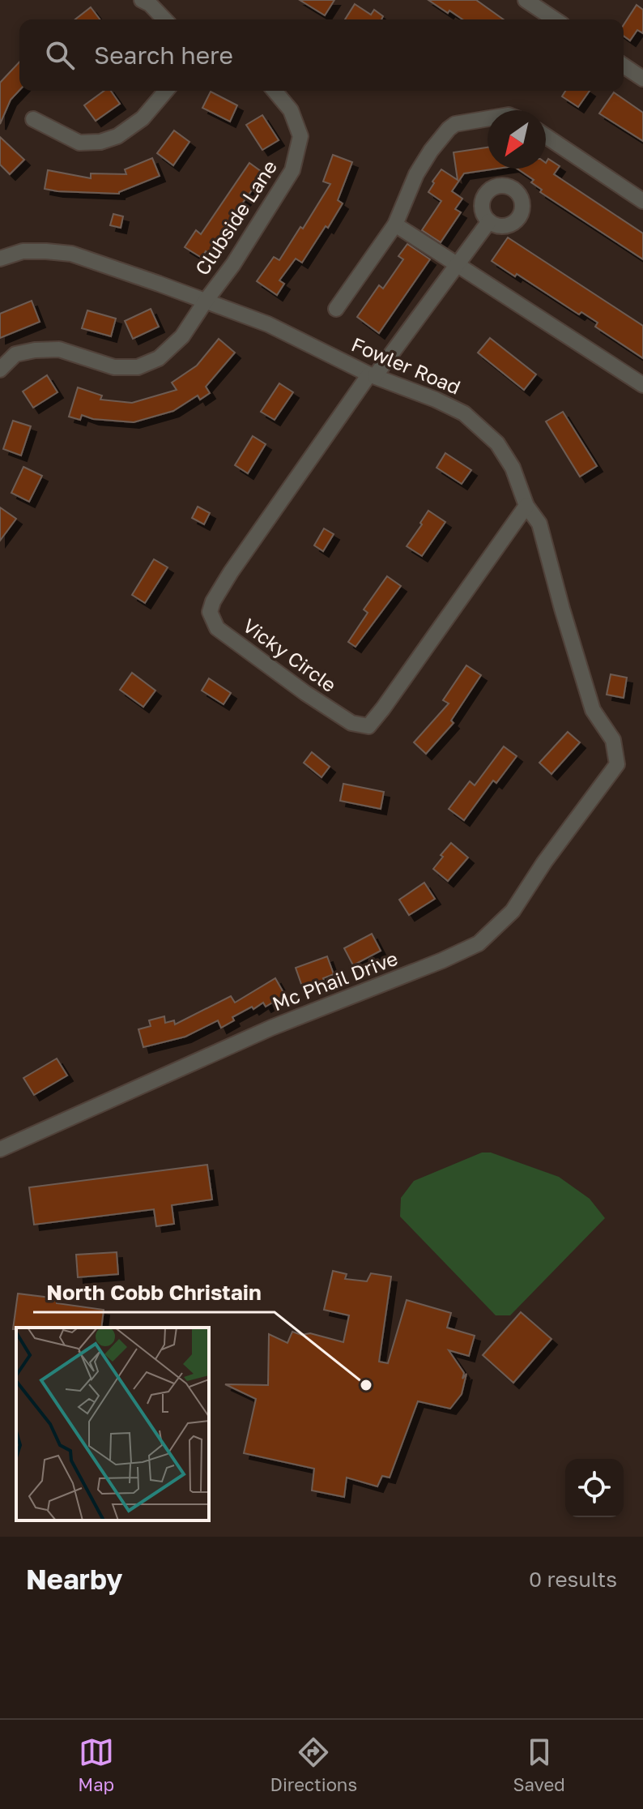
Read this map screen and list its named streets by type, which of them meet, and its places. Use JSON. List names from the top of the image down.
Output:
{
  "streets": {
    "street": [
      "Clubside Lane",
      "Fowler Road",
      "Vicky Circle",
      "Mc Phail Drive"
    ]
  },
  "crossings": [
    ["Clubside Lane", "Fowler Road"],
    ["Fowler Road", "Vicky Circle"],
    ["Fowler Road", "Mc Phail Drive"]
  ],
  "places": ["North Cobb Christain"],
  "north": "bottom left",
  "page": {
    "search": "Search here",
    "heading": ["Nearby", "0 results"],
    "nav": ["Map", "Directions", "Saved"]
  }
}
